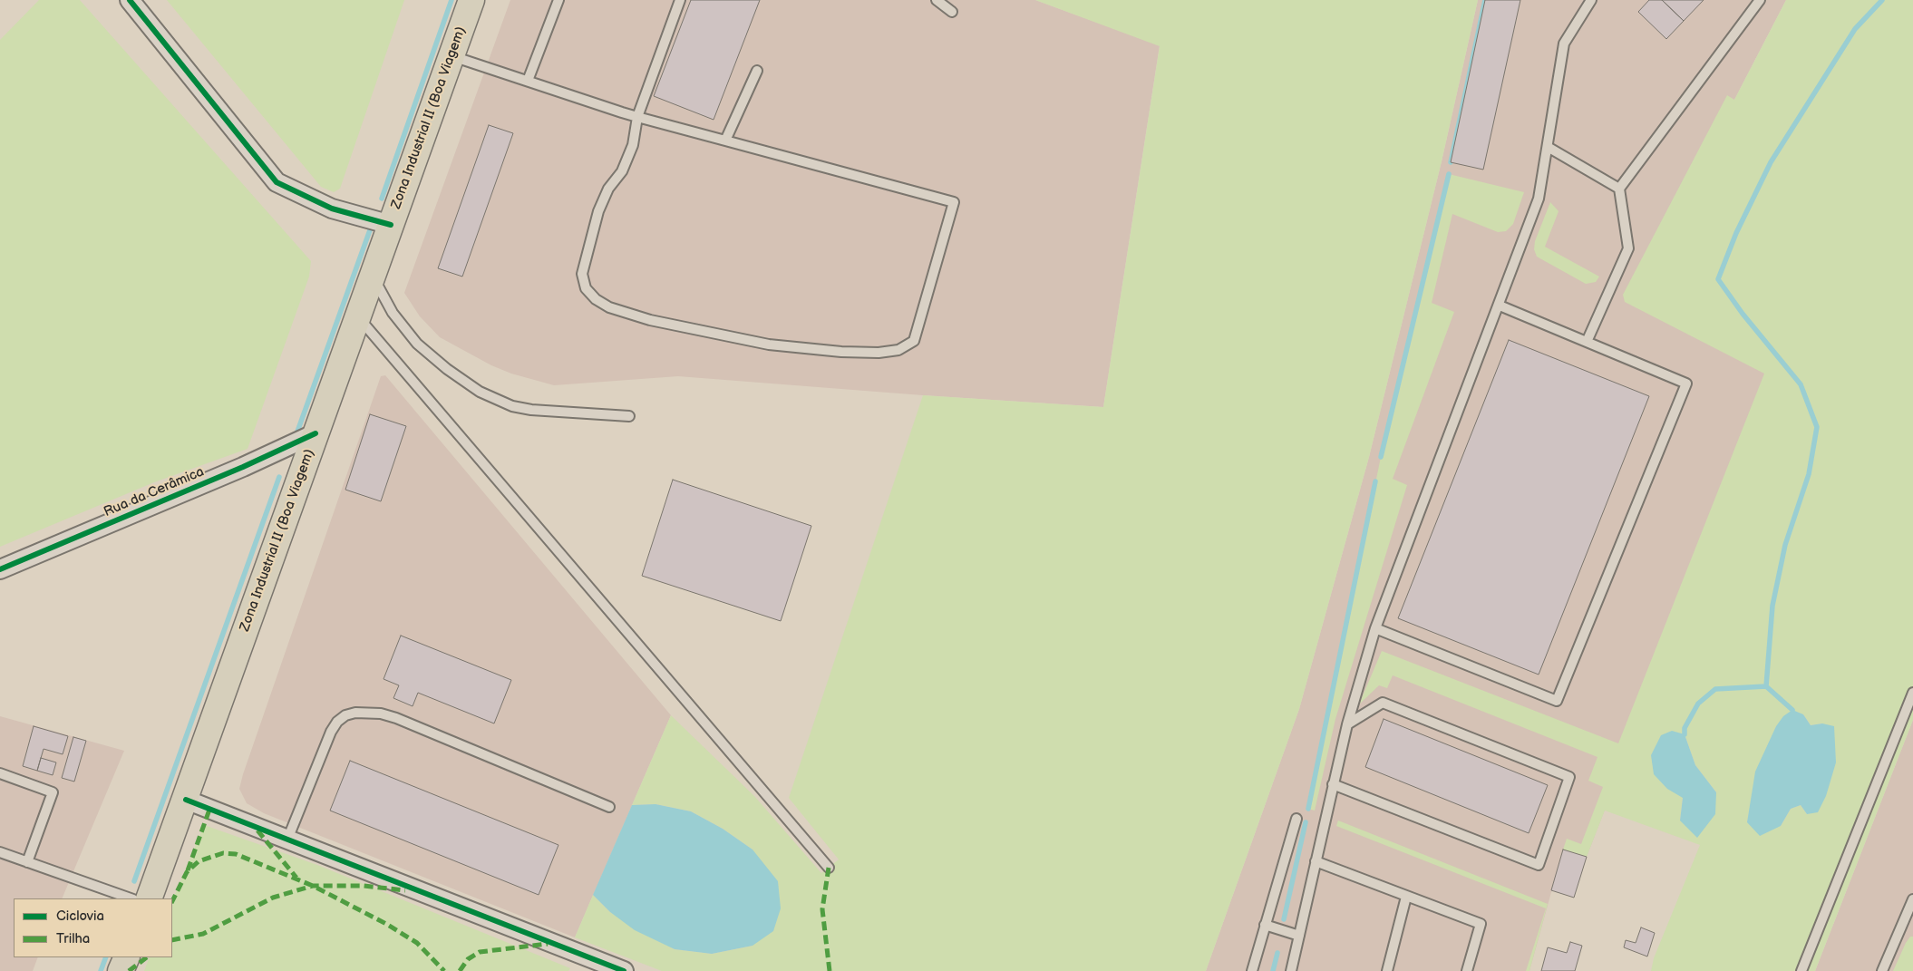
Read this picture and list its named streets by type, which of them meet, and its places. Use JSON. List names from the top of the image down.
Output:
{
  "streets": {
    "main road": ["Zona Industrial II (Boa Viagem)"],
    "street": ["Rua da Cerâmica"]
  },
  "crossings": [
    ["Zona Industrial II (Boa Viagem)", "Rua da Cerâmica"]
  ],
  "legend": ["Ciclovia", "Trilha"]
}
